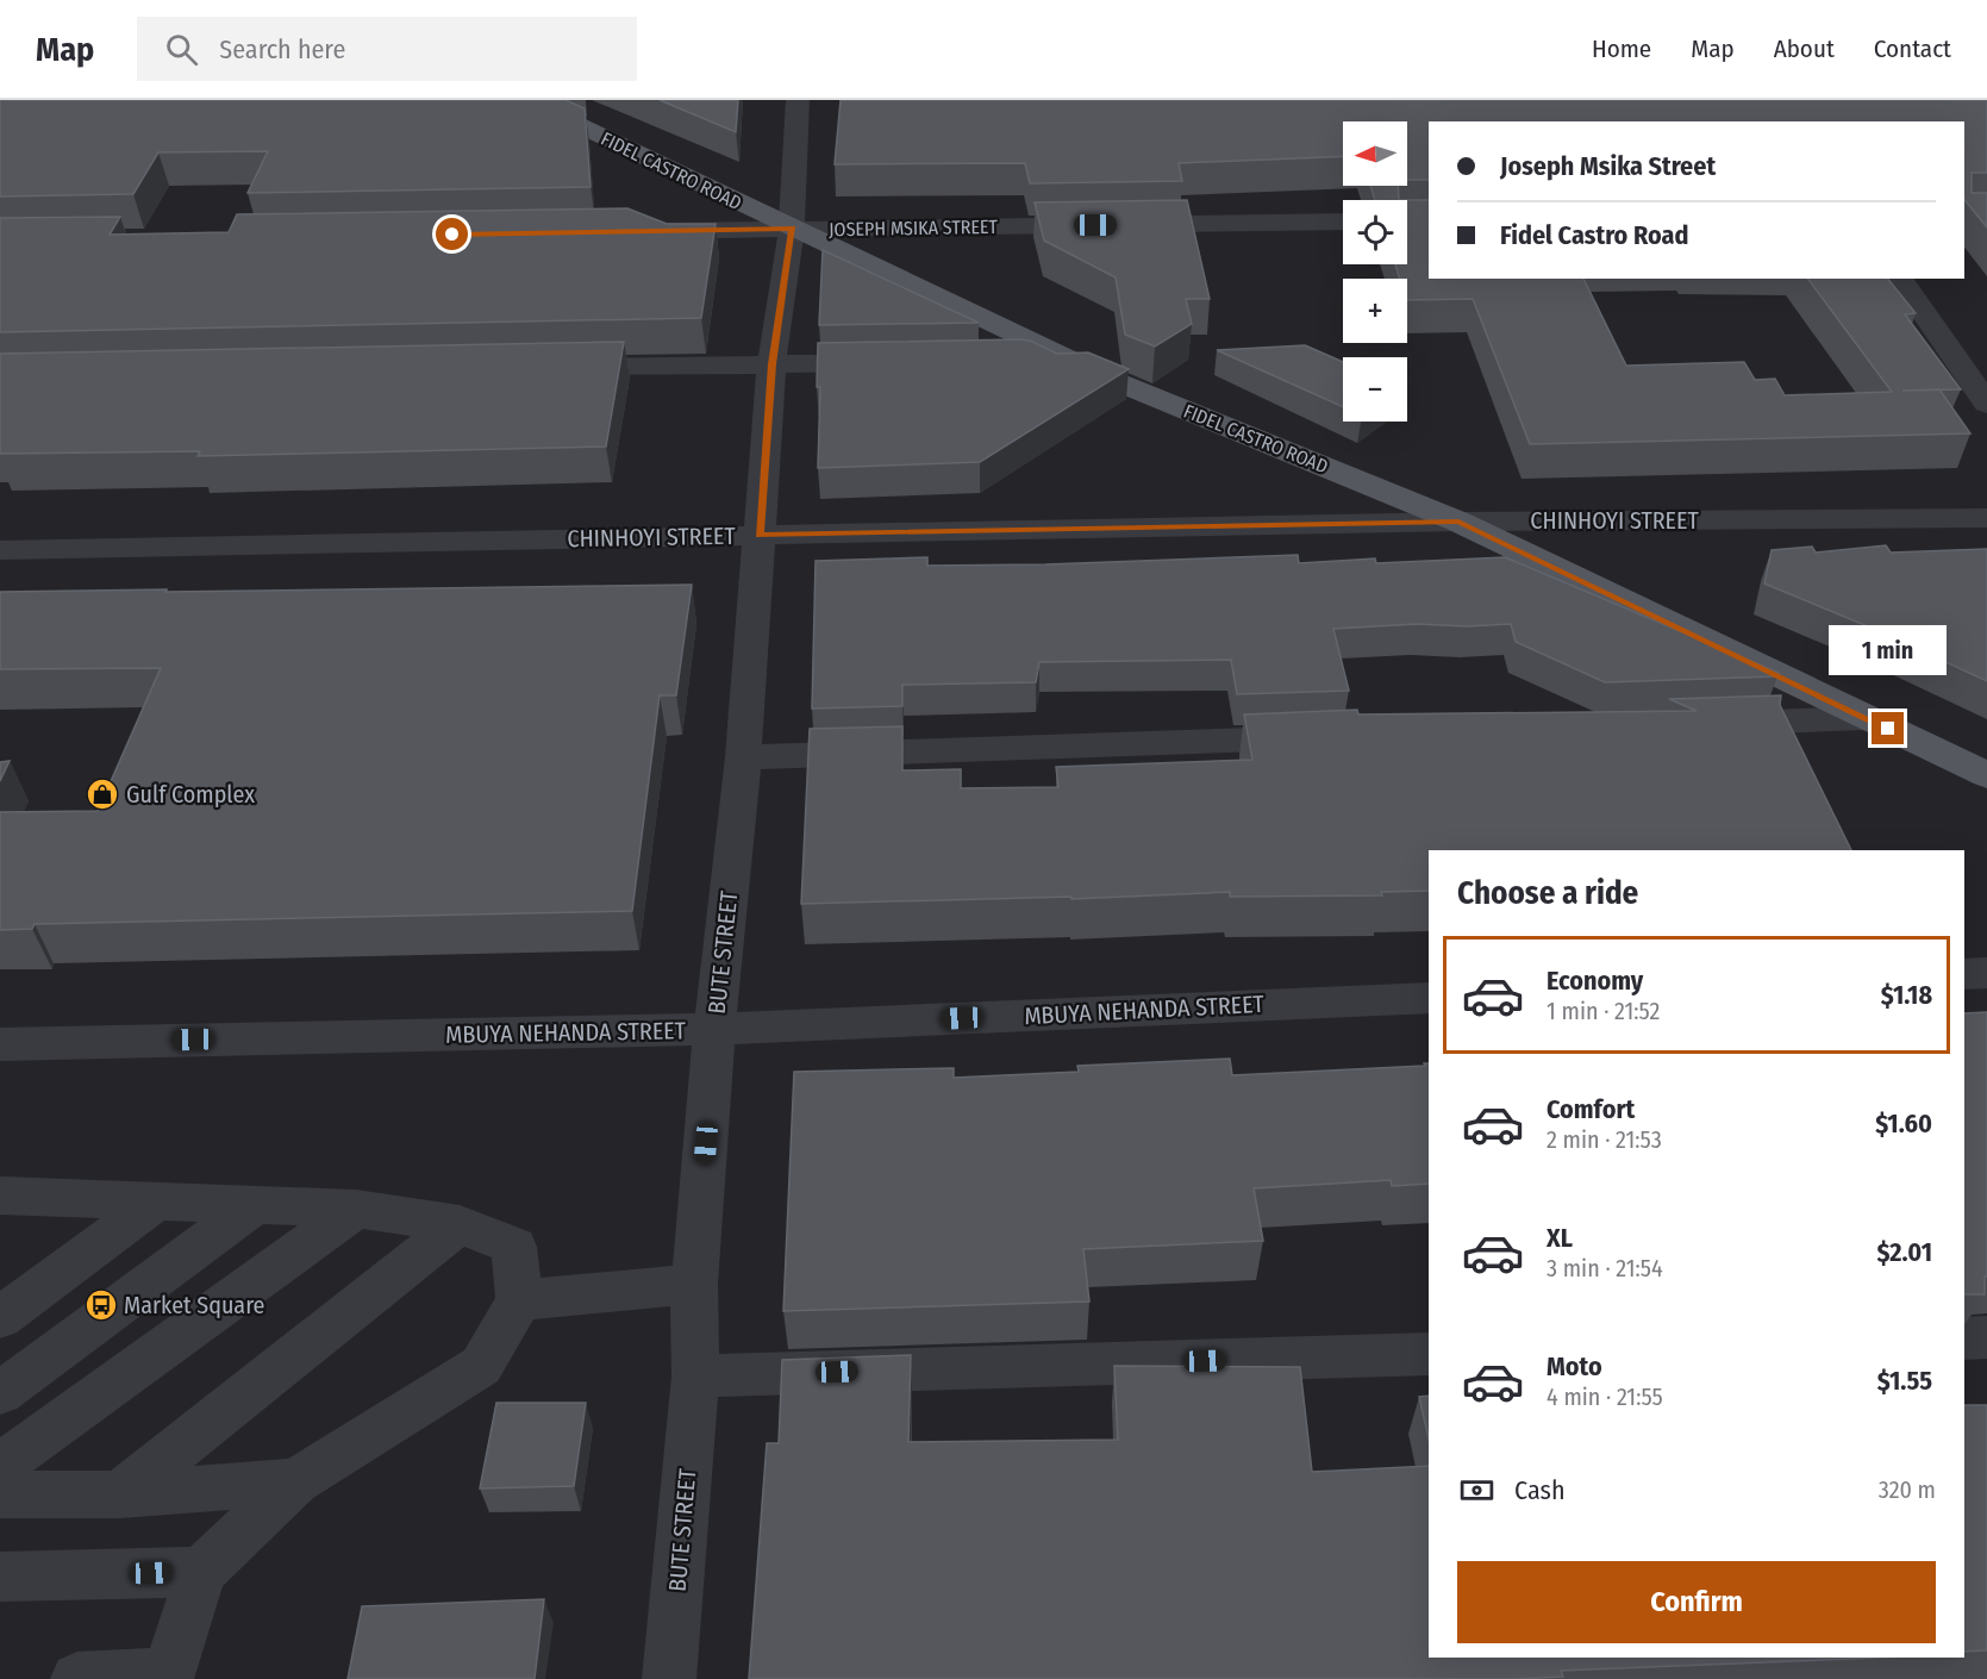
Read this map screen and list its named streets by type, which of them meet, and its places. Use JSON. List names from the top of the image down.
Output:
{
  "streets": {
    "main road": ["FIDEL CASTRO ROAD"],
    "street": [
      "JOSEPH MSIKA STREET",
      "CHINHOYI STREET",
      "BUTE STREET",
      "MBUYA NEHANDA STREET"
    ]
  },
  "crossings": [
    ["FIDEL CASTRO ROAD", "JOSEPH MSIKA STREET"],
    ["FIDEL CASTRO ROAD", "CHINHOYI STREET"],
    ["FIDEL CASTRO ROAD", "BUTE STREET"],
    ["JOSEPH MSIKA STREET", "BUTE STREET"],
    ["CHINHOYI STREET", "BUTE STREET"],
    ["BUTE STREET", "MBUYA NEHANDA STREET"]
  ],
  "places": {
    "shop": ["Gulf Complex"],
    "bus stop": ["Market Square"]
  },
  "north": "left",
  "page": {
    "header": "Map",
    "search": "Search here",
    "nav": [
      "Home",
      "Map",
      "About",
      "Contact"
    ],
    "map_buttons": ["+", "−"],
    "banner": ["Joseph Msika Street", "Fidel Castro Road"],
    "bubble": "1 min",
    "heading": "Choose a ride",
    "list": [
      {
        "name": "Economy",
        "note": "1 min · 21:52",
        "value": "$1.18"
      },
      {
        "name": "Comfort",
        "note": "2 min · 21:53",
        "value": "$1.60"
      },
      {
        "name": "XL",
        "note": "3 min · 21:54",
        "value": "$2.01"
      },
      {
        "name": "Moto",
        "note": "4 min · 21:55",
        "value": "$1.55"
      }
    ],
    "pay": ["Cash", "320 m"],
    "buttons": "Confirm"
  }
}
